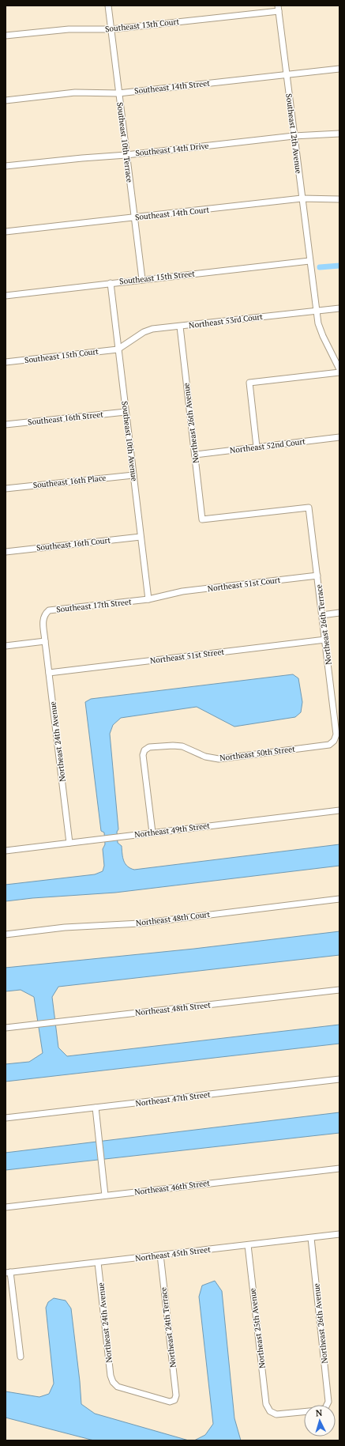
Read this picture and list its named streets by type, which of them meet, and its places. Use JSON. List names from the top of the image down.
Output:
{
  "streets": {
    "street": [
      "Southeast 13th Court",
      "Southeast 14th Street",
      "Southeast 12th Avenue",
      "Southeast 10th Terrace",
      "Southeast 14th Drive",
      "Southeast 14th Court",
      "Southeast 15th Street",
      "Northeast 53rd Court",
      "Southeast 15th Court",
      "Southeast 16th Street",
      "Northeast 26th Avenue",
      "Southeast 10th Avenue",
      "Northeast 52nd Court",
      "Southeast 16th Place",
      "Southeast 16th Court",
      "Northeast 51st Court",
      "Southeast 17th Street",
      "Northeast 26th Terrace",
      "Northeast 51st Street",
      "Northeast 24th Avenue",
      "Northeast 50th Street",
      "Northeast 49th Street",
      "Northeast 48th Court",
      "Northeast 48th Street",
      "Northeast 47th Street",
      "Northeast 46th Street",
      "Northeast 45th Street",
      "Northeast 24th Terrace",
      "Northeast 25th Avenue"
    ]
  },
  "crossings": [
    ["Southeast 13th Court", "Southeast 12th Avenue"],
    ["Southeast 13th Court", "Southeast 10th Terrace"],
    ["Southeast 14th Street", "Southeast 12th Avenue"],
    ["Southeast 14th Street", "Southeast 10th Terrace"],
    ["Southeast 12th Avenue", "Southeast 14th Drive"],
    ["Southeast 12th Avenue", "Southeast 14th Court"],
    ["Southeast 12th Avenue", "Southeast 15th Street"],
    ["Southeast 12th Avenue", "Northeast 53rd Court"],
    ["Southeast 10th Terrace", "Southeast 14th Drive"],
    ["Southeast 10th Terrace", "Southeast 14th Court"],
    ["Southeast 10th Terrace", "Southeast 15th Street"],
    ["Southeast 15th Street", "Southeast 10th Avenue"],
    ["Northeast 53rd Court", "Southeast 15th Court"],
    ["Northeast 53rd Court", "Northeast 26th Avenue"],
    ["Northeast 53rd Court", "Southeast 10th Avenue"],
    ["Southeast 15th Court", "Southeast 10th Avenue"],
    ["Southeast 16th Street", "Southeast 10th Avenue"],
    ["Northeast 26th Avenue", "Northeast 52nd Court"],
    ["Northeast 26th Avenue", "Northeast 26th Terrace"],
    ["Northeast 26th Avenue", "Northeast 45th Street"],
    ["Northeast 26th Avenue", "Northeast 25th Avenue"],
    ["Southeast 10th Avenue", "Southeast 16th Place"],
    ["Southeast 10th Avenue", "Southeast 16th Court"],
    ["Southeast 10th Avenue", "Southeast 17th Street"],
    ["Northeast 51st Court", "Southeast 17th Street"],
    ["Northeast 51st Court", "Northeast 26th Terrace"],
    ["Southeast 17th Street", "Northeast 24th Avenue"],
    ["Northeast 26th Terrace", "Northeast 51st Street"],
    ["Northeast 26th Terrace", "Northeast 50th Street"],
    ["Northeast 51st Street", "Northeast 24th Avenue"],
    ["Northeast 24th Avenue", "Northeast 49th Street"],
    ["Northeast 24th Avenue", "Northeast 45th Street"],
    ["Northeast 24th Avenue", "Northeast 24th Terrace"],
    ["Northeast 50th Street", "Northeast 49th Street"],
    ["Northeast 45th Street", "Northeast 24th Terrace"],
    ["Northeast 45th Street", "Northeast 25th Avenue"]
  ],
  "north": "top"
}
